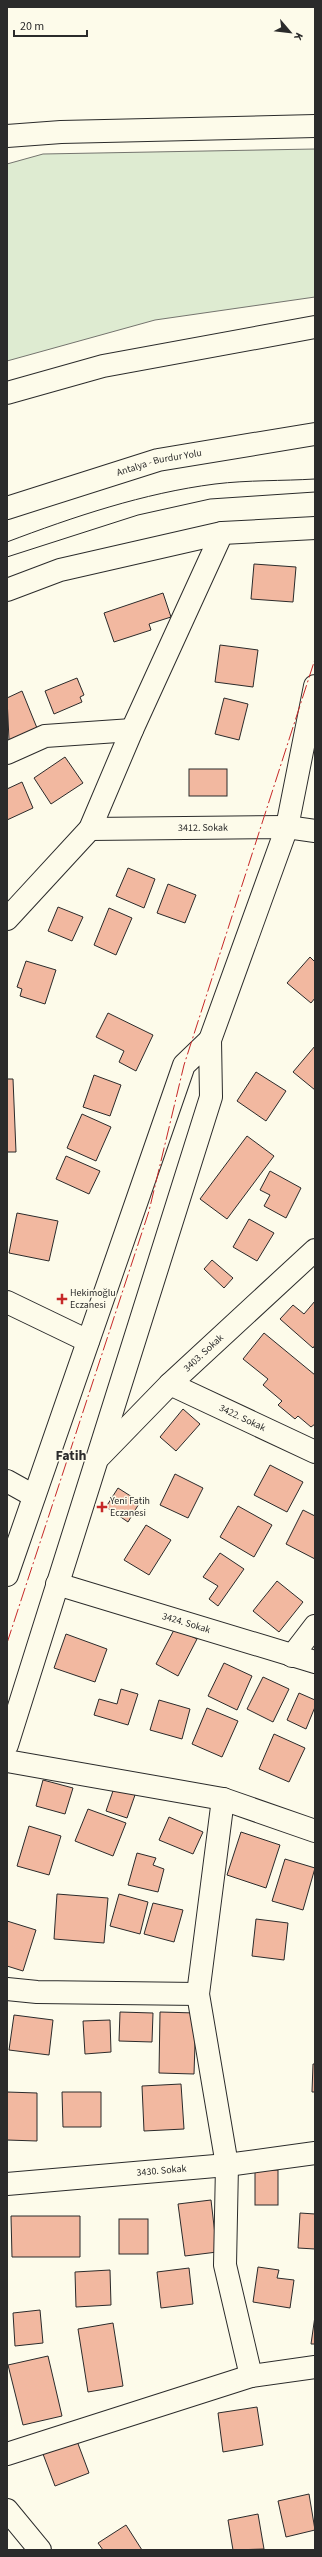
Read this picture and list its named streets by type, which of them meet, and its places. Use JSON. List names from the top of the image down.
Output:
{
  "streets": {
    "main road": [
      "Antalya - Burdur Yolu",
      "3412. Sokak",
      "3403. Sokak",
      "3422. Sokak",
      "3424. Sokak",
      "3430. Sokak"
    ]
  },
  "crossings": [
    ["3403. Sokak", "3422. Sokak"]
  ],
  "districts": ["Fatih"],
  "places": {
    "health": ["Hekimoğlu Eczanesi", "Yeni Fatih Eczanesi"]
  },
  "scale_bar": "20 m",
  "north": "bottom right"
}
